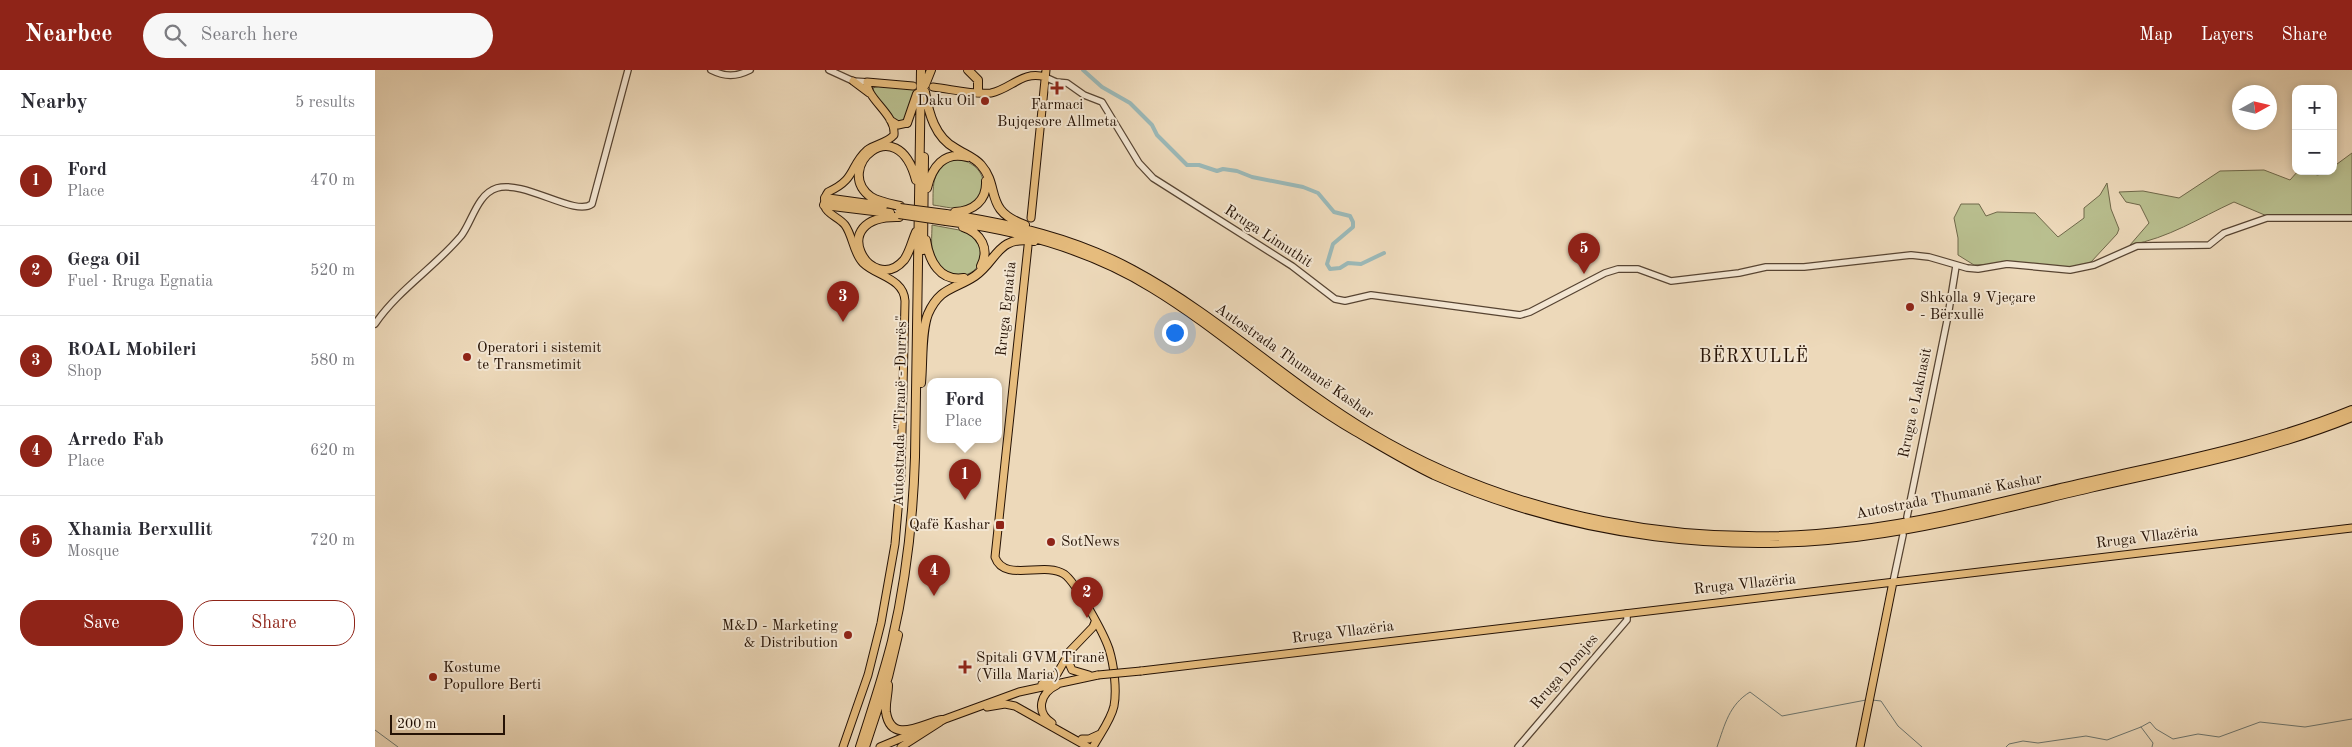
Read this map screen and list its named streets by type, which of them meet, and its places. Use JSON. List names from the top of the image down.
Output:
{
  "streets": {
    "highway": ["Autostrada Thumanë Kashar", "Autostrada \"Tiranë - Durrës\""],
    "main road": ["Rruga Egnatia", "Rruga Vllazëria"],
    "street": ["Rruga Limuthit", "Rruga e Laknasit", "Rruga Domjes"]
  },
  "crossings": [
    ["Rruga Limuthit", "Rruga e Laknasit"],
    ["Autostrada Thumanë Kashar", "Autostrada \"Tiranë - Durrës\""],
    ["Rruga Vllazëria", "Rruga Domjes"]
  ],
  "districts": ["BËRXULLË"],
  "places": {
    "health": ["Farmaci Bujqesore Allmeta", "Spitali GVM Tiranë (Villa Maria)"],
    "other": [
      "Daku Oil",
      "Shkolla 9 Vjeçare - Bërxullë",
      "Operatori i sistemit te Transmetimit",
      "SotNews",
      "M&D - Marketing & Distribution",
      "Kostume Popullore Berti"
    ],
    "transit": ["Qafë Kashar"]
  },
  "scale_bar": "200 m",
  "north": "right",
  "page": {
    "header": "Nearbee",
    "search": "Search here",
    "nav": ["Map", "Layers", "Share"],
    "heading": ["Nearby", "5 results"],
    "map_buttons": ["+", "−"],
    "list": [
      {
        "mark": "1",
        "name": "Ford",
        "note": "Place",
        "value": "470 m"
      },
      {
        "mark": "2",
        "name": "Gega Oil",
        "note": "Fuel · Rruga Egnatia",
        "value": "520 m"
      },
      {
        "mark": "3",
        "name": "ROAL Mobileri",
        "note": "Shop",
        "value": "580 m"
      },
      {
        "mark": "4",
        "name": "Arredo Fab",
        "note": "Place",
        "value": "620 m"
      },
      {
        "mark": "5",
        "name": "Xhamia Berxullit",
        "note": "Mosque",
        "value": "720 m"
      }
    ],
    "pins": [
      "5",
      "3",
      "1",
      "4",
      "2"
    ],
    "popup": ["Ford", "Place"],
    "buttons": ["Save", "Share"],
    "scale": "200 m"
  }
}
